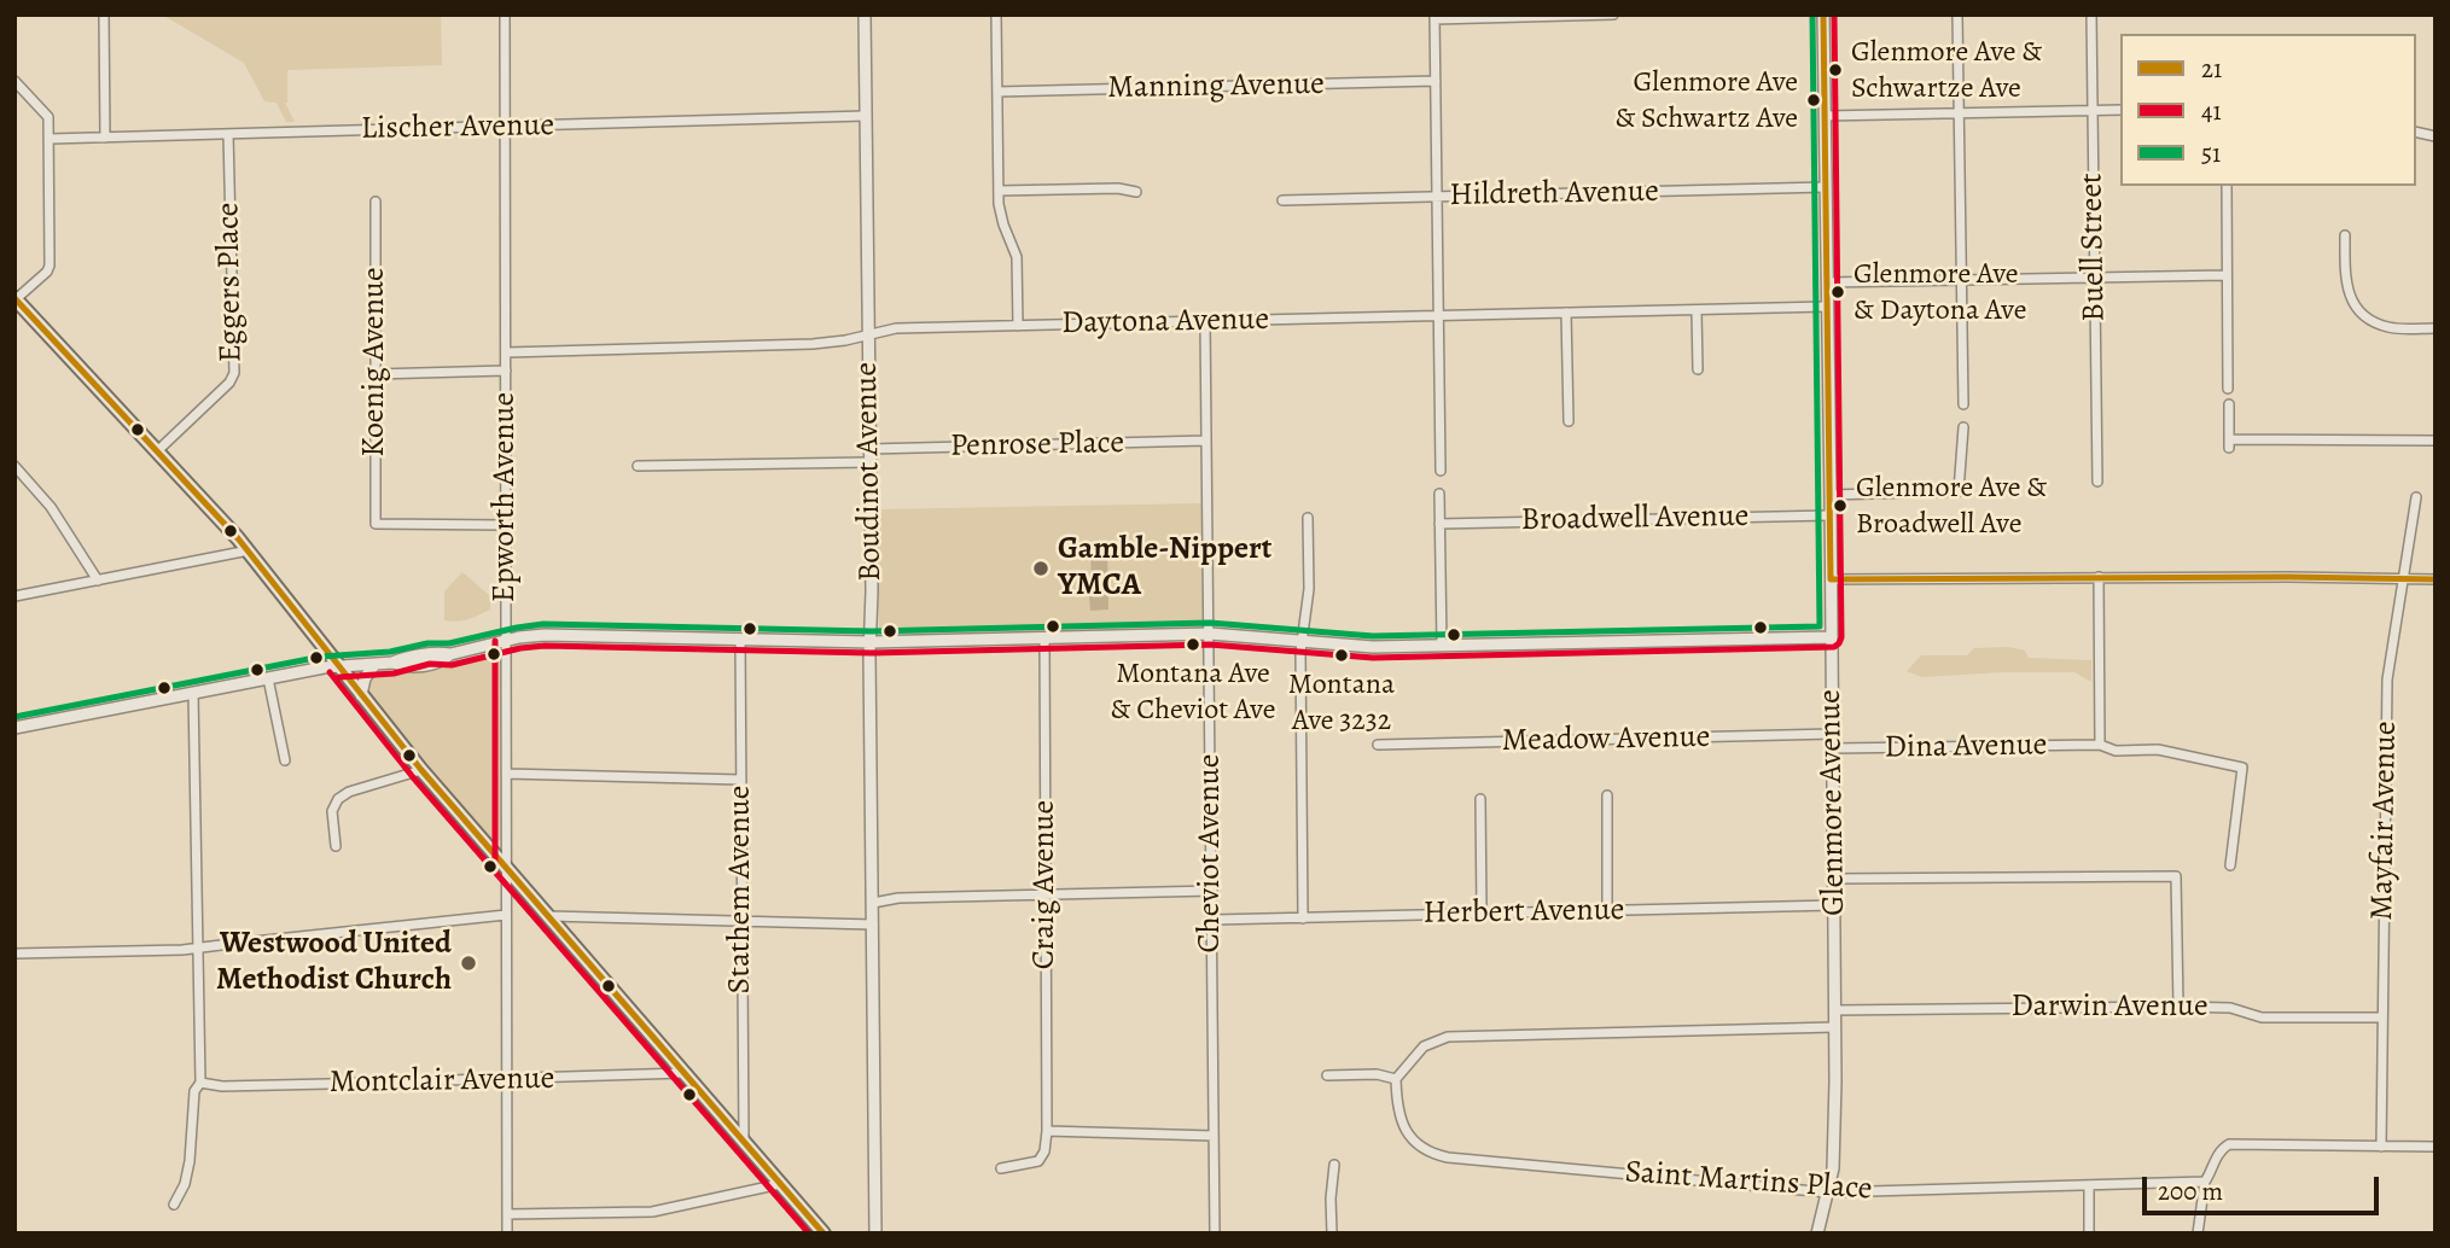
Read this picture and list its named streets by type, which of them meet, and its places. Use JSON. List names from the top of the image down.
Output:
{
  "streets": {
    "street": [
      "Manning Avenue",
      "Lischer Avenue",
      "Hildreth Avenue",
      "Buell Street",
      "Eggers Place",
      "Daytona Avenue",
      "Koenig Avenue",
      "Penrose Place",
      "Boudinot Avenue",
      "Epworth Avenue",
      "Broadwell Avenue",
      "Meadow Avenue",
      "Dina Avenue",
      "Glenmore Avenue",
      "Mayfair Avenue",
      "Cheviot Avenue",
      "Craig Avenue",
      "Stathem Avenue",
      "Herbert Avenue",
      "Darwin Avenue",
      "Montclair Avenue",
      "Saint Martins Place"
    ]
  },
  "crossings": [
    ["Lischer Avenue", "Eggers Place"],
    ["Lischer Avenue", "Boudinot Avenue"],
    ["Lischer Avenue", "Epworth Avenue"],
    ["Hildreth Avenue", "Glenmore Avenue"],
    ["Daytona Avenue", "Boudinot Avenue"],
    ["Daytona Avenue", "Epworth Avenue"],
    ["Daytona Avenue", "Glenmore Avenue"],
    ["Daytona Avenue", "Cheviot Avenue"],
    ["Koenig Avenue", "Epworth Avenue"],
    ["Penrose Place", "Boudinot Avenue"],
    ["Penrose Place", "Cheviot Avenue"],
    ["Epworth Avenue", "Montclair Avenue"],
    ["Broadwell Avenue", "Glenmore Avenue"],
    ["Meadow Avenue", "Glenmore Avenue"],
    ["Dina Avenue", "Glenmore Avenue"],
    ["Glenmore Avenue", "Herbert Avenue"],
    ["Glenmore Avenue", "Darwin Avenue"],
    ["Glenmore Avenue", "Saint Martins Place"],
    ["Mayfair Avenue", "Darwin Avenue"],
    ["Cheviot Avenue", "Herbert Avenue"]
  ],
  "places": [
    "Glenmore Ave & Schwartze Ave",
    "Glenmore Ave & Schwartz Ave",
    "Glenmore Ave & Daytona Ave",
    "Glenmore Ave & Broadwell Ave",
    "Gamble-Nippert YMCA",
    "Montana Ave & Cheviot Ave",
    "Montana Ave 3232",
    "Westwood United Methodist Church"
  ],
  "lines": ["transit line 21", "transit line 41", "transit line 51"],
  "legend": ["21", "41", "51"],
  "scale_bar": "200 m"
}
